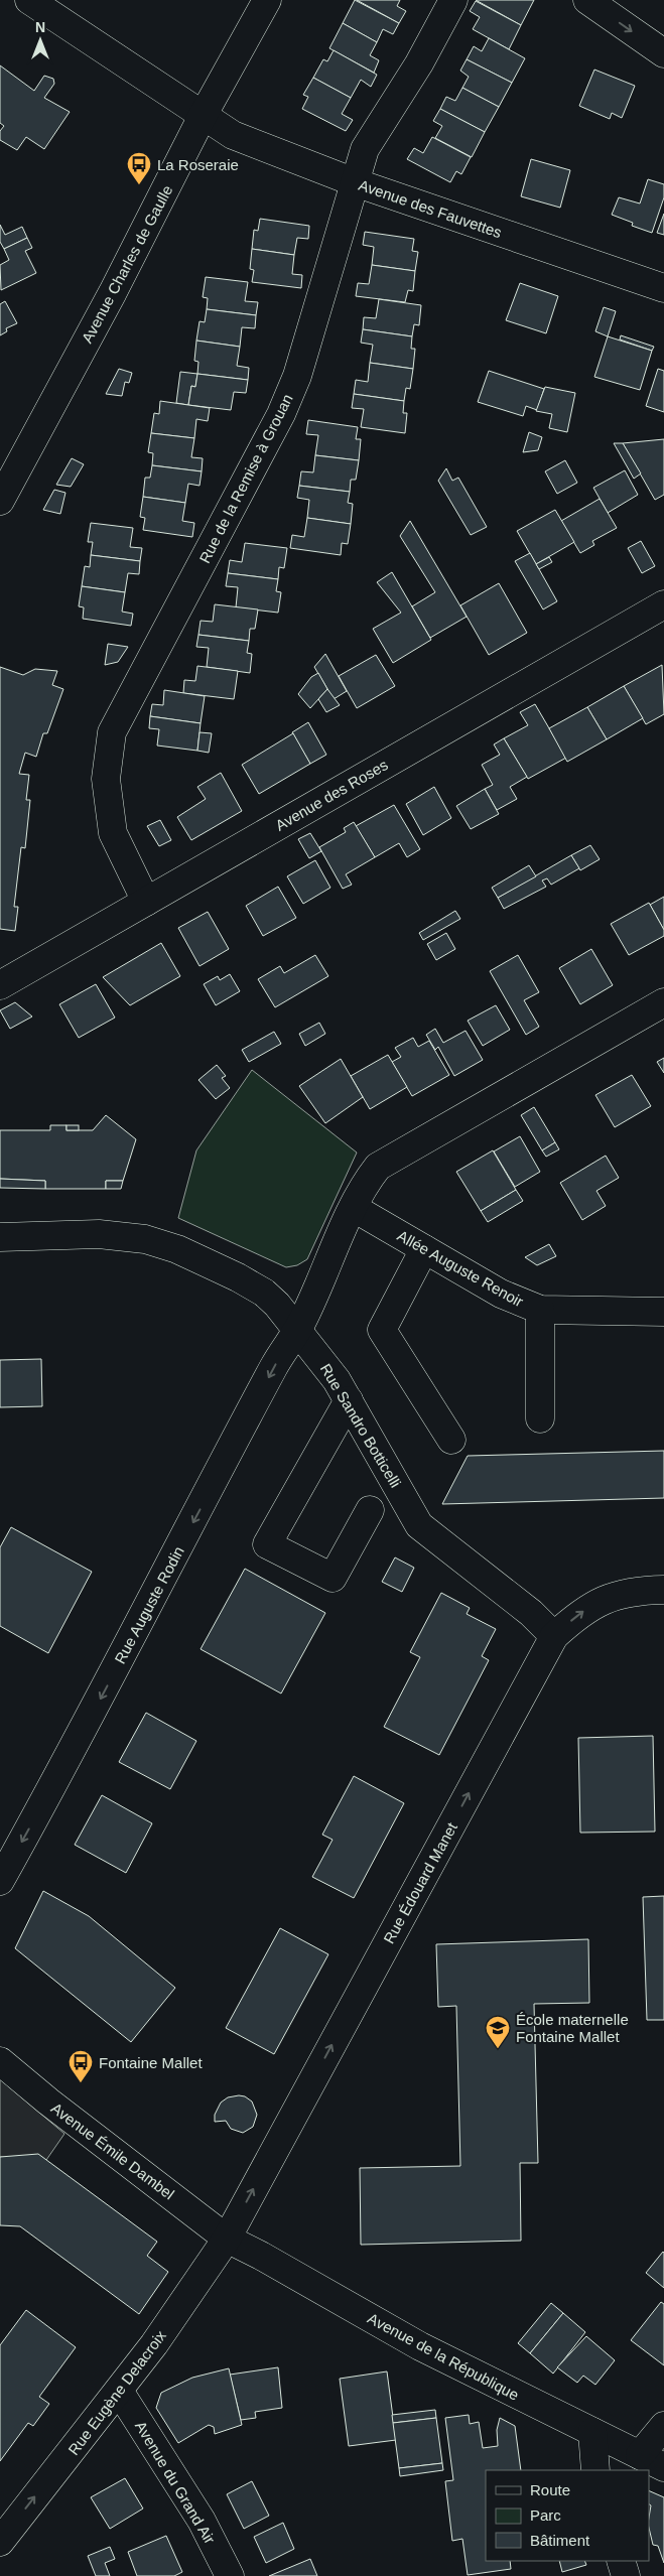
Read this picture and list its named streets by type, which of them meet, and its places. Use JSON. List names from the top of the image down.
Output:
{
  "streets": {
    "street": [
      "Avenue des Fauvettes",
      "Avenue Charles de Gaulle",
      "Rue de la Remise à Grouan",
      "Avenue des Roses",
      "Allée Auguste Renoir",
      "Rue Sandro Botticelli",
      "Rue Auguste Rodin",
      "Rue Édouard Manet",
      "Avenue Émile Dambel",
      "Avenue de la République",
      "Rue Eugène Delacroix",
      "Avenue du Grand Air"
    ]
  },
  "crossings": [
    ["Avenue des Fauvettes", "Avenue Charles de Gaulle"],
    ["Avenue des Fauvettes", "Rue de la Remise à Grouan"],
    ["Rue de la Remise à Grouan", "Avenue des Roses"],
    ["Allée Auguste Renoir", "Rue Auguste Rodin"],
    ["Rue Sandro Botticelli", "Rue Auguste Rodin"],
    ["Rue Sandro Botticelli", "Rue Édouard Manet"],
    ["Rue Édouard Manet", "Avenue Émile Dambel"],
    ["Rue Édouard Manet", "Avenue de la République"],
    ["Rue Édouard Manet", "Rue Eugène Delacroix"],
    ["Avenue Émile Dambel", "Avenue de la République"],
    ["Avenue Émile Dambel", "Rue Eugène Delacroix"],
    ["Avenue de la République", "Rue Eugène Delacroix"],
    ["Rue Eugène Delacroix", "Avenue du Grand Air"]
  ],
  "one_way": ["Rue Auguste Rodin", "Rue Édouard Manet", "Rue Eugène Delacroix"],
  "places": {
    "bus stop": ["La Roseraie", "Fontaine Mallet"],
    "school or university": ["École maternelle Fontaine Mallet"]
  },
  "legend": ["Route", "Parc", "Bâtiment"],
  "north": "top"
}
